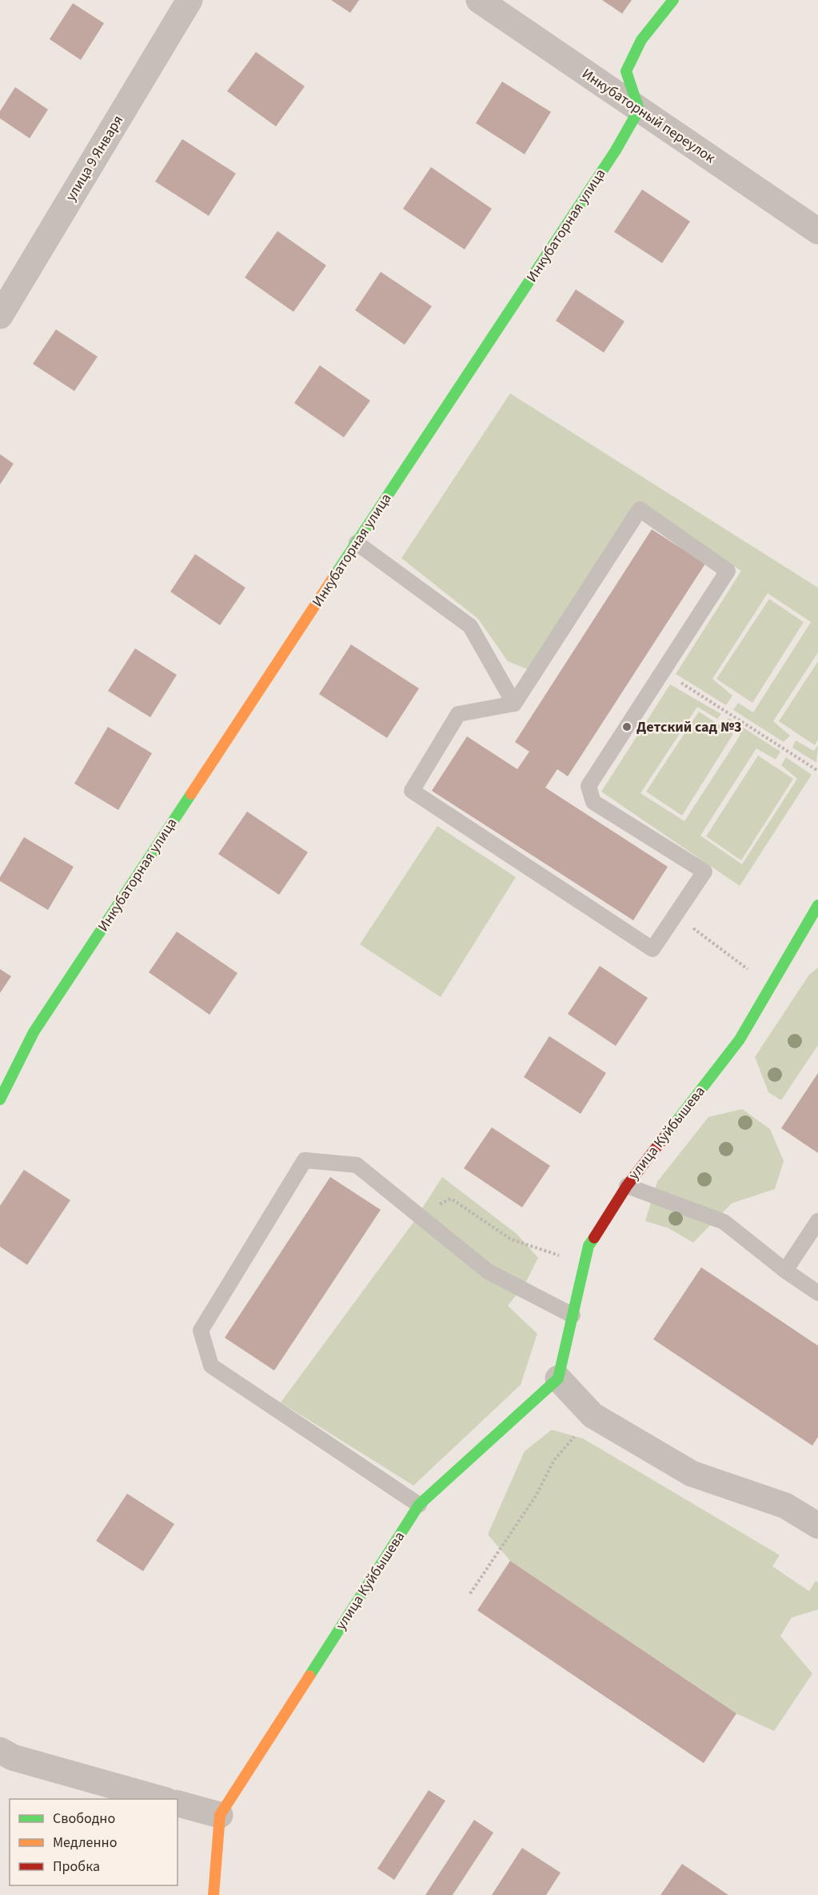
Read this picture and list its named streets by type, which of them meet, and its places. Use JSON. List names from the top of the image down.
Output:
{
  "streets": {
    "street": [
      "Инкубаторный переулок",
      "улица 9 Января",
      "Инкубаторная улица",
      "улица Куйбышева"
    ]
  },
  "crossings": [
    ["Инкубаторный переулок", "Инкубаторная улица"]
  ],
  "places": ["Детский сад №3"],
  "legend": ["Свободно", "Медленно", "Пробка"]
}
